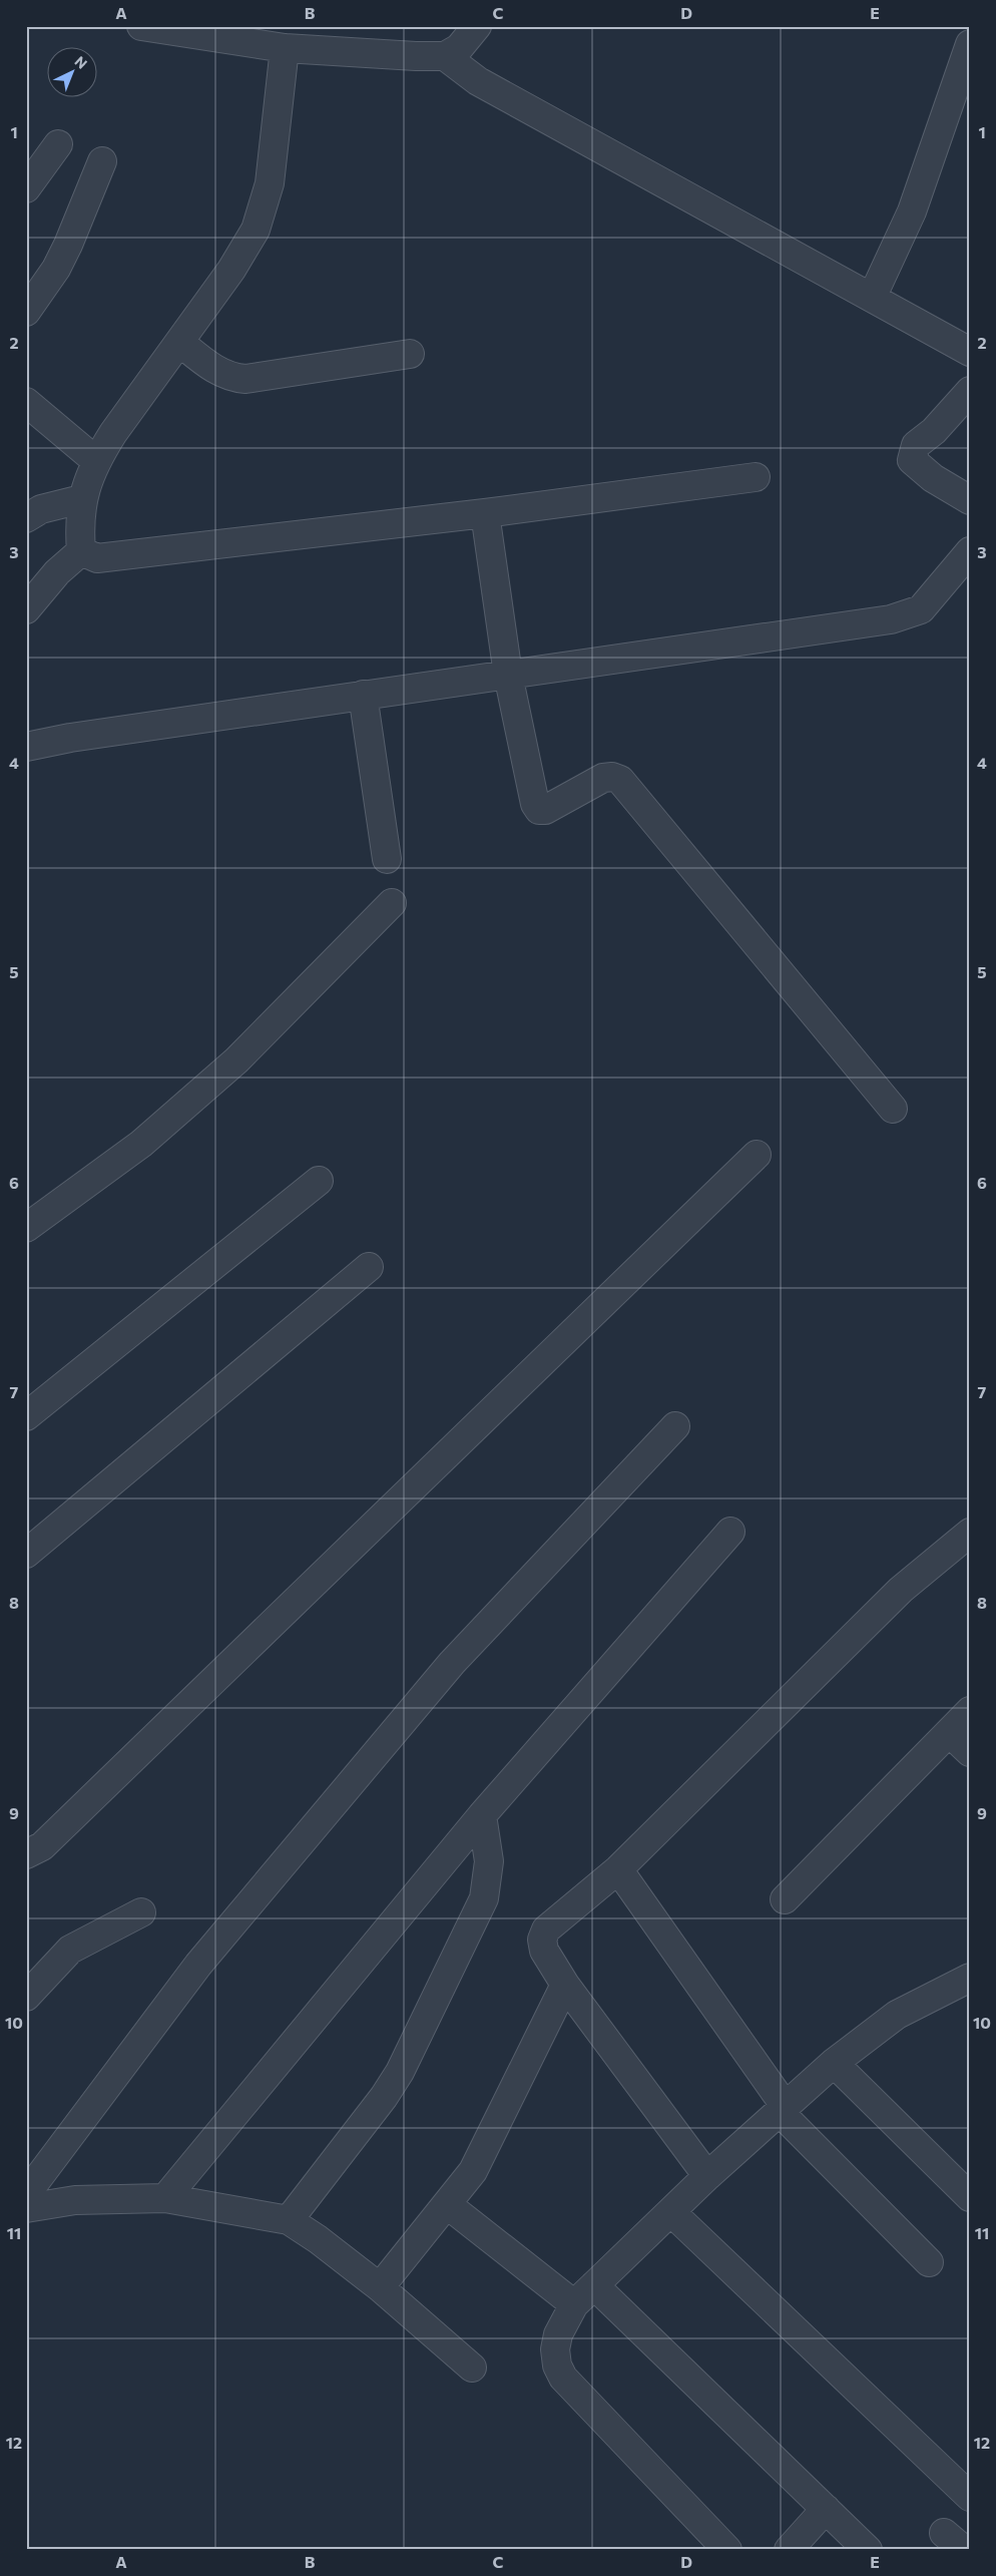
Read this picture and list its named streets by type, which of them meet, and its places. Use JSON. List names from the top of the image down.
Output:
{
  "north": "top right",
  "grid": {
    "columns": [
      "A",
      "B",
      "C",
      "D",
      "E"
    ],
    "rows": [
      "1",
      "2",
      "3",
      "4",
      "5",
      "6",
      "7",
      "8",
      "9",
      "10",
      "11",
      "12"
    ]
  }
}
